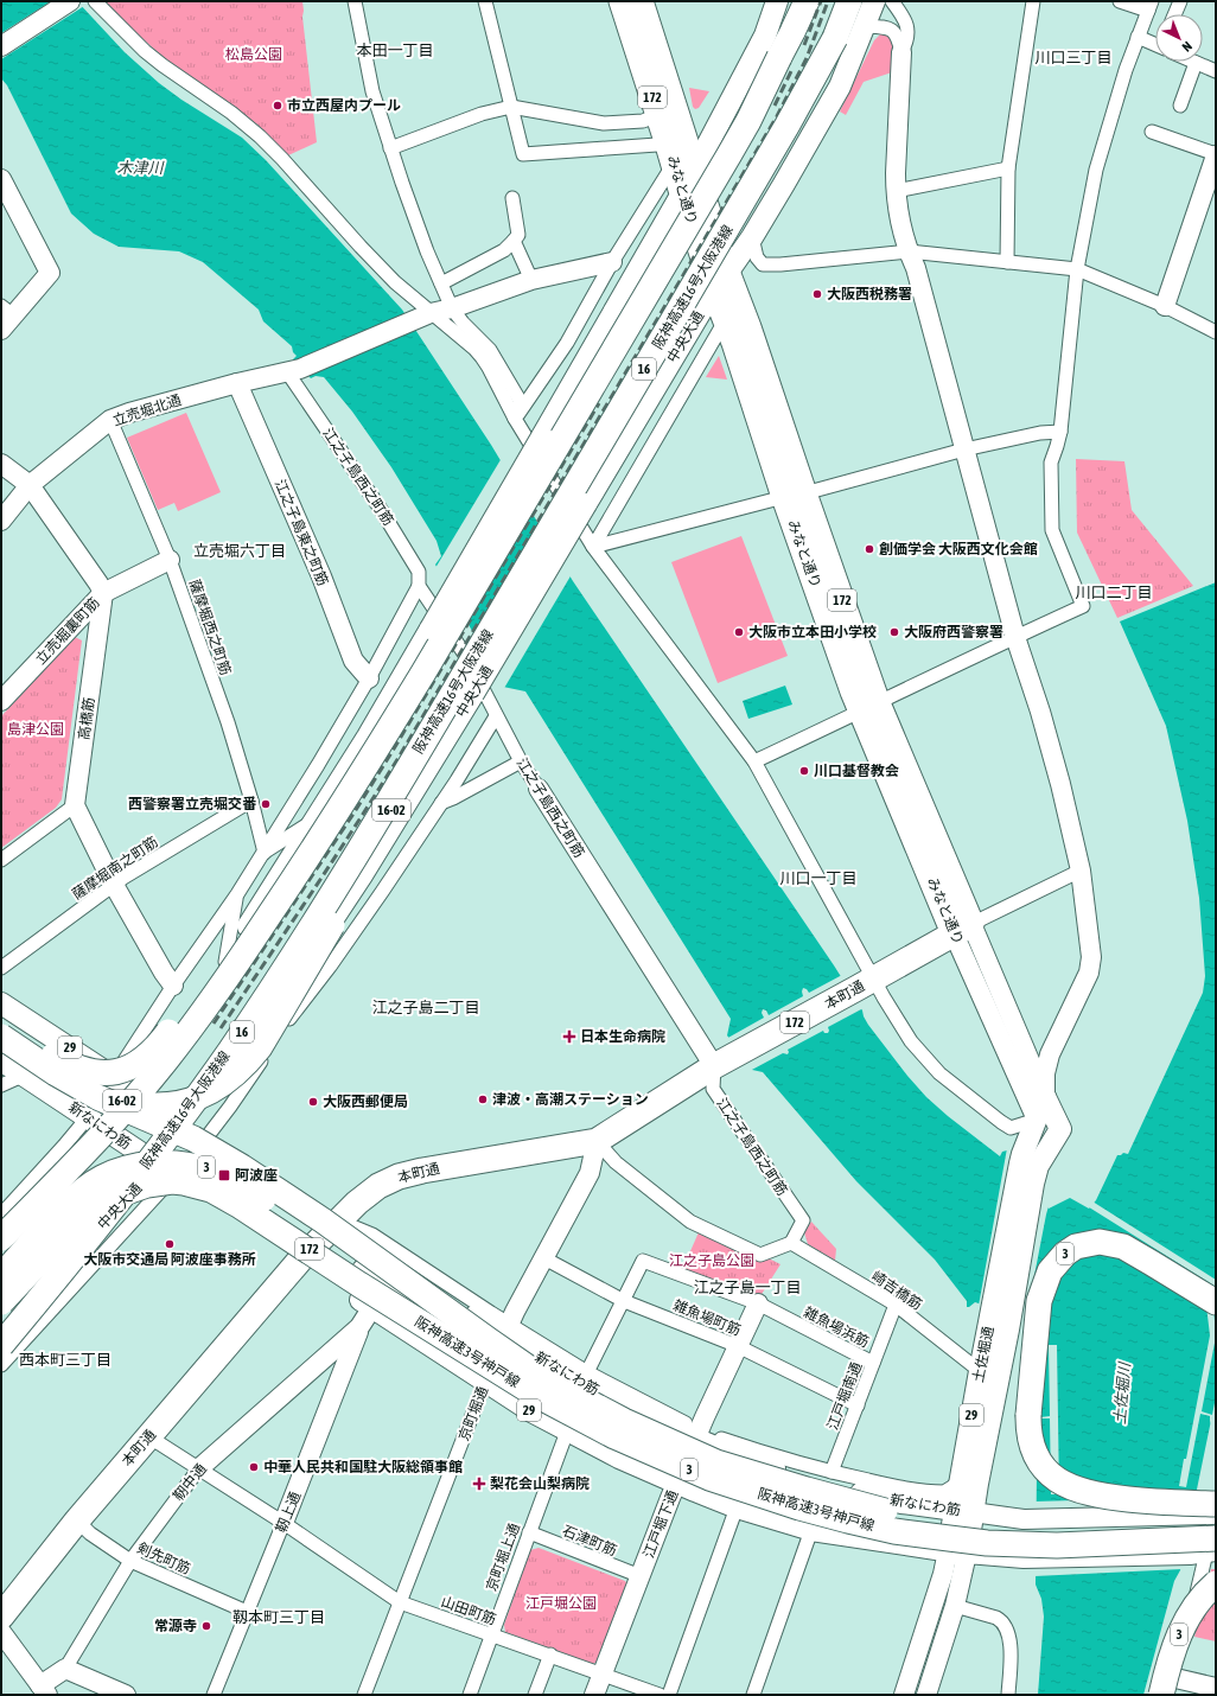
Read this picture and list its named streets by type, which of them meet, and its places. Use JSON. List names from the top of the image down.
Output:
{
  "streets": {
    "highway": [
      "172",
      "みなと通り",
      "阪神高速16号大阪港線",
      "16",
      "16-02",
      "本町通",
      "3",
      "阪神高速3号神戸線"
    ],
    "main road": [
      "中央大通",
      "29",
      "新なにわ筋",
      "土佐堀通"
    ],
    "street": [
      "立売堀北通",
      "江之子島西之町筋",
      "江之子島東之町筋",
      "薩摩堀西之町筋",
      "立売堀裏町筋",
      "高橋筋",
      "薩摩堀南之町筋",
      "崎吉橋筋",
      "雑魚場町筋",
      "雑魚場浜筋",
      "江戸堀南通",
      "京町堀通",
      "靭中通",
      "靭上通",
      "江戸堀下通",
      "石津町筋",
      "京町堀上通",
      "剣先町筋",
      "山田町筋"
    ]
  },
  "crossings": [
    ["みなと通り", "中央大通"],
    ["みなと通り", "本町通"],
    ["みなと通り", "土佐堀通"],
    ["阪神高速16号大阪港線", "中央大通"],
    ["阪神高速16号大阪港線", "16-02"],
    ["中央大通", "16-02"],
    ["中央大通", "新なにわ筋"],
    ["立売堀北通", "江之子島西之町筋"],
    ["立売堀北通", "江之子島東之町筋"],
    ["立売堀北通", "薩摩堀西之町筋"],
    ["江之子島西之町筋", "本町通"],
    ["江之子島西之町筋", "崎吉橋筋"],
    ["薩摩堀西之町筋", "立売堀裏町筋"],
    ["薩摩堀西之町筋", "薩摩堀南之町筋"],
    ["立売堀裏町筋", "高橋筋"],
    ["16-02", "新なにわ筋"],
    ["16-02", "3"],
    ["本町通", "新なにわ筋"],
    ["本町通", "京町堀通"],
    ["本町通", "剣先町筋"],
    ["本町通", "山田町筋"],
    ["新なにわ筋", "3"],
    ["新なにわ筋", "阪神高速3号神戸線"],
    ["新なにわ筋", "土佐堀通"],
    ["新なにわ筋", "京町堀通"],
    ["新なにわ筋", "靭中通"],
    ["新なにわ筋", "江戸堀下通"],
    ["新なにわ筋", "京町堀上通"],
    ["3", "阪神高速3号神戸線"],
    ["崎吉橋筋", "土佐堀通"],
    ["崎吉橋筋", "江戸堀南通"],
    ["雑魚場町筋", "雑魚場浜筋"],
    ["雑魚場町筋", "江戸堀南通"],
    ["雑魚場町筋", "京町堀通"],
    ["雑魚場町筋", "江戸堀下通"],
    ["雑魚場浜筋", "江戸堀南通"],
    ["雑魚場浜筋", "江戸堀下通"],
    ["阪神高速3号神戸線", "京町堀通"],
    ["京町堀通", "山田町筋"],
    ["靭中通", "靭上通"],
    ["靭中通", "剣先町筋"],
    ["靭中通", "山田町筋"],
    ["靭上通", "剣先町筋"],
    ["靭上通", "山田町筋"],
    ["江戸堀下通", "石津町筋"],
    ["江戸堀下通", "山田町筋"],
    ["石津町筋", "京町堀上通"],
    ["京町堀上通", "山田町筋"]
  ],
  "districts": [
    "本田一丁目",
    "川口三丁目",
    "立売堀六丁目",
    "川口二丁目",
    "川口一丁目",
    "江之子島二丁目",
    "江之子島一丁目",
    "西本町三丁目",
    "靱本町三丁目"
  ],
  "water": ["木津川", "土佐堀川"],
  "parks": [
    "松島公園",
    "島津公園",
    "江之子島公園",
    "江戸堀公園"
  ],
  "places": {
    "other": [
      "市立西屋内プール",
      "大阪西税務署",
      "創価学会 大阪西文化会館",
      "大阪市立本田小学校",
      "大阪府西警察署",
      "川口基督教会",
      "西警察署立売堀交番",
      "津波・高潮ステーション",
      "大阪西郵便局",
      "大阪市交通局 阿波座事務所",
      "中華人民共和国駐大阪総領事館",
      "常源寺"
    ],
    "health": ["日本生命病院", "梨花会山梨病院"],
    "transit": ["阿波座"]
  },
  "north": "bottom right"
}
